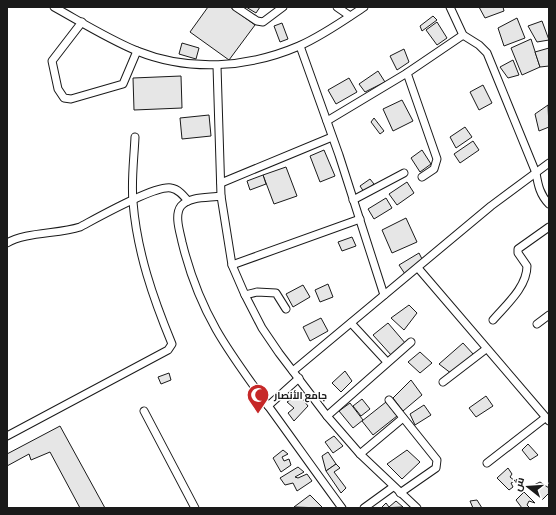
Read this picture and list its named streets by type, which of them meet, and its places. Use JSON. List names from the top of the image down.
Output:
{
  "places": {
    "mosque": ["جامع الأنصار"]
  },
  "north": "left"
}
